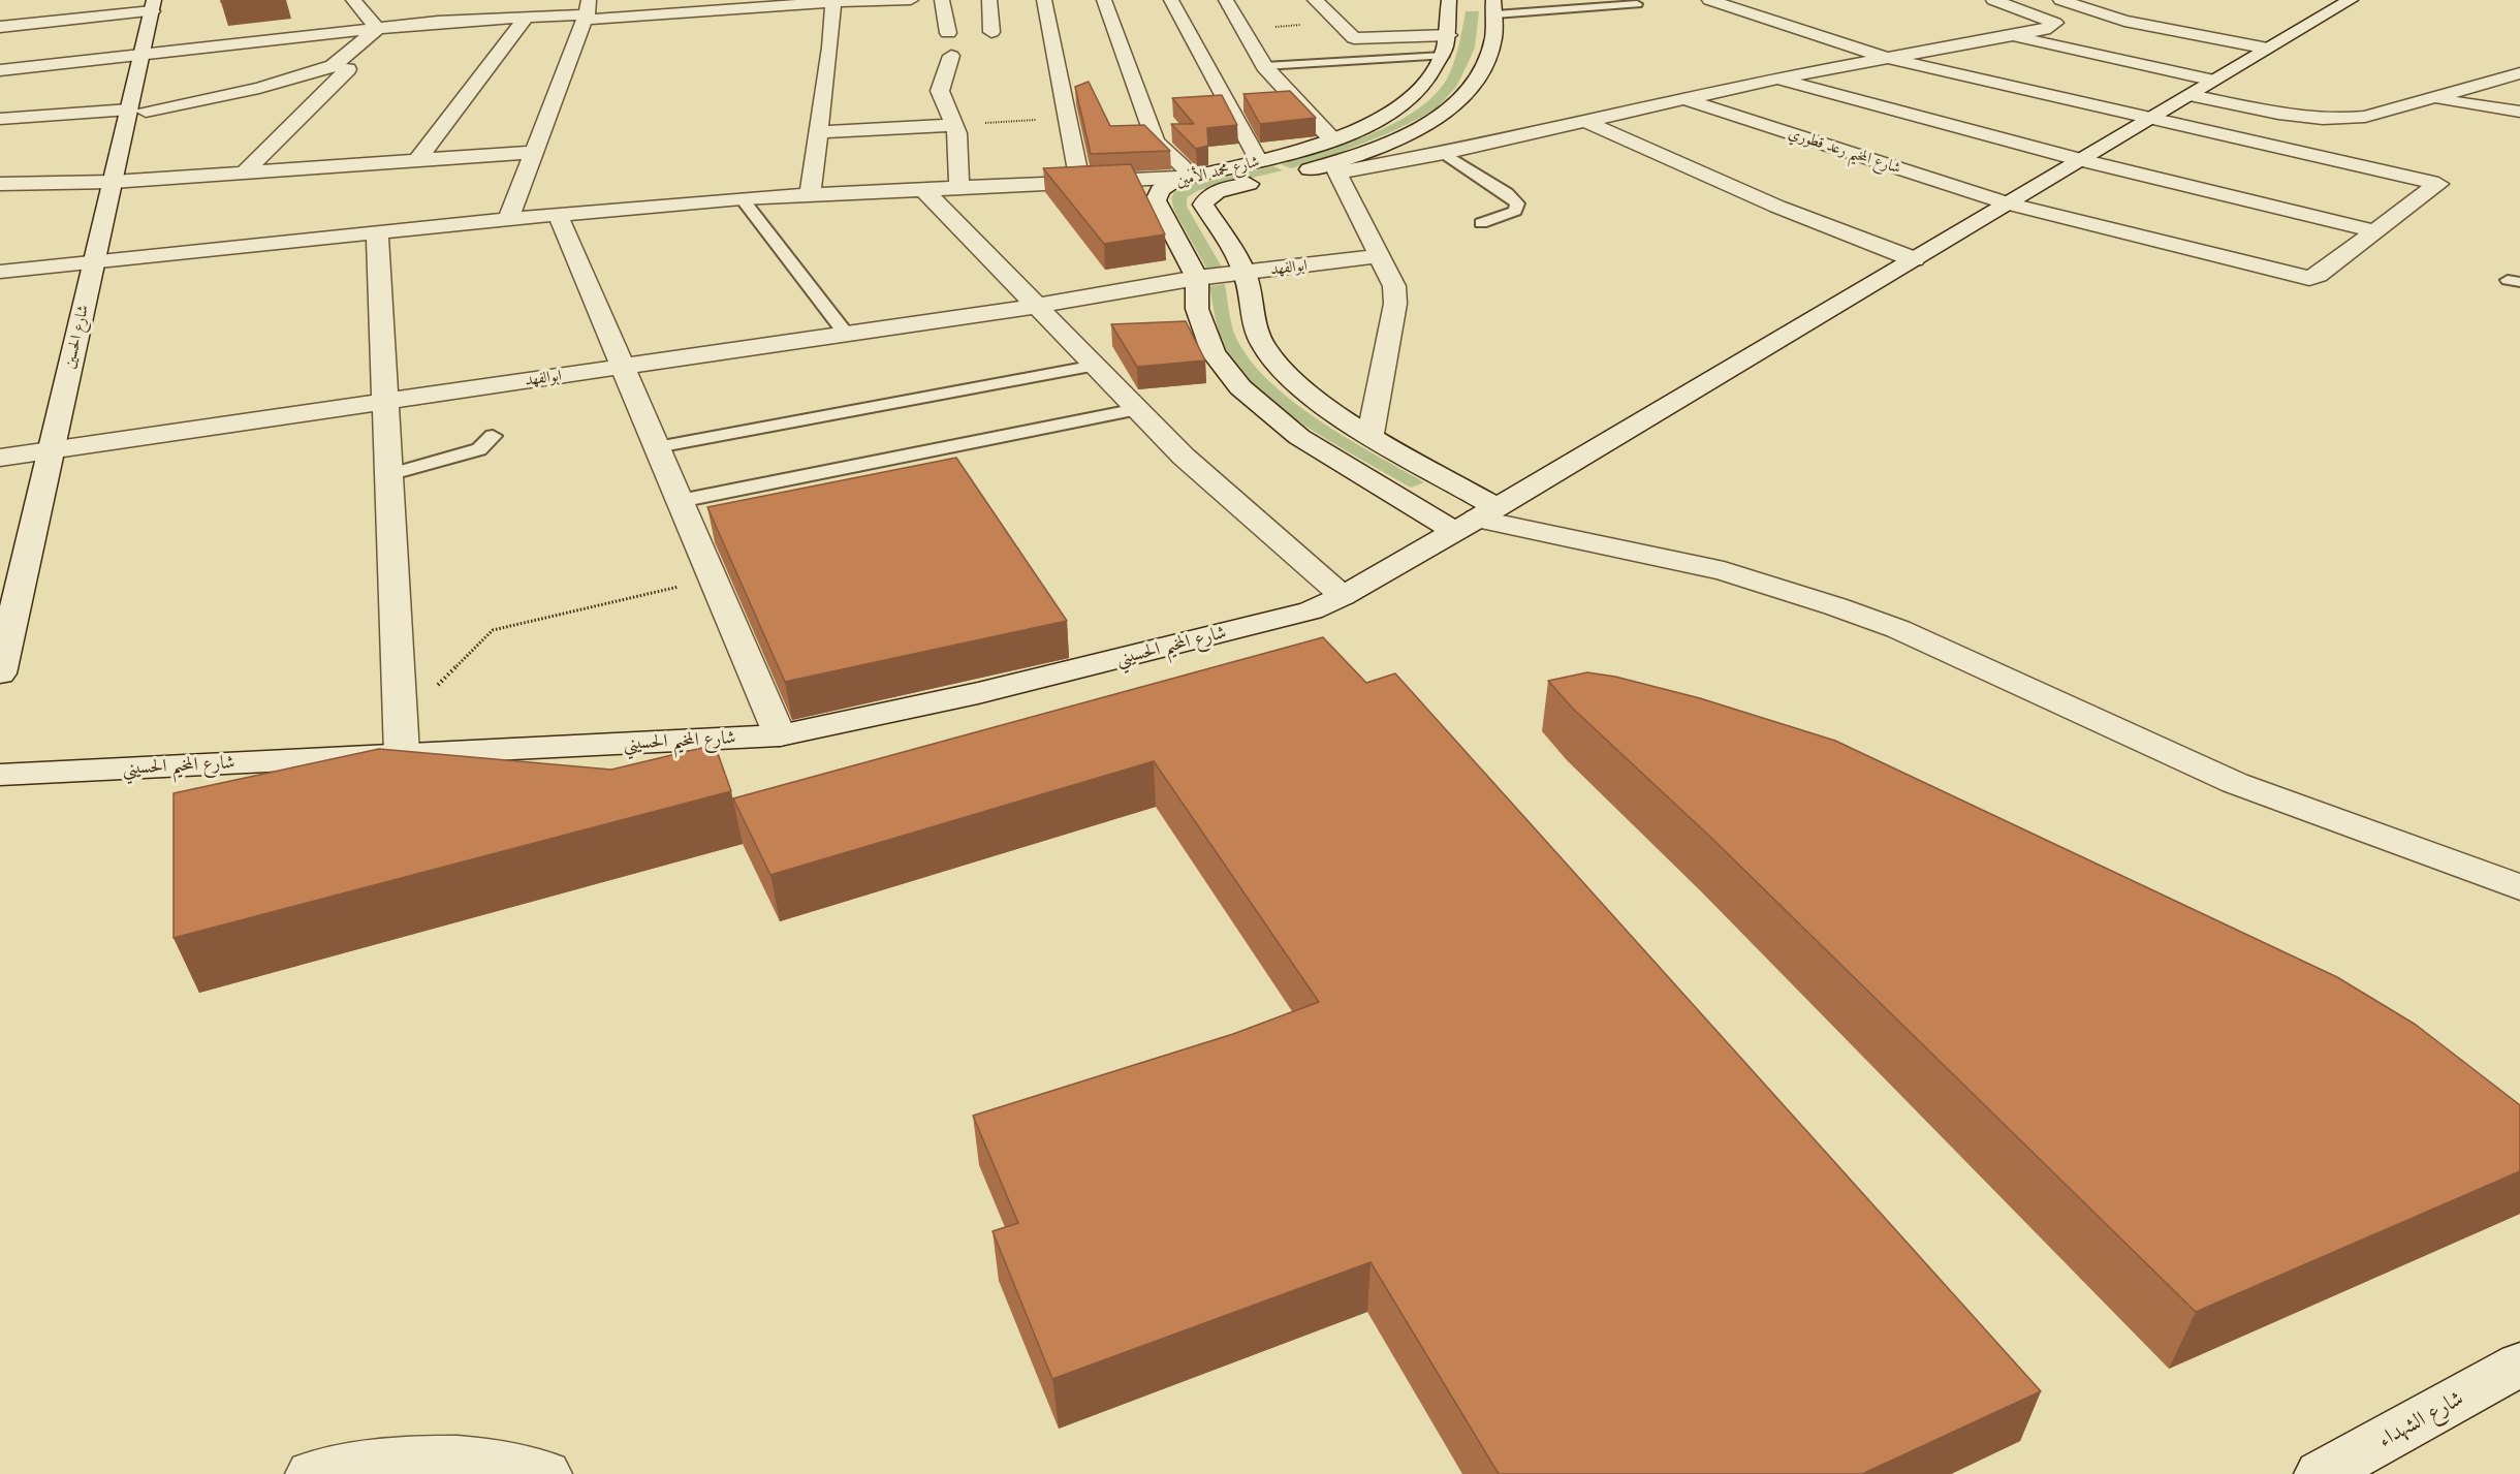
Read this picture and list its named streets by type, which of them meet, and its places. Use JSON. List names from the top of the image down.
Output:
{
  "streets": {
    "street": [
      "شارع المخيم رعد قطوري",
      "شارع محمد الأمين",
      "ابوالفهد",
      "شارع الحسين",
      "شارع المخيم الحسيني",
      "شارع الشهداء"
    ]
  },
  "crossings": [
    ["شارع المخيم رعد قطوري", "شارع المخيم الحسيني"],
    ["شارع محمد الأمين", "ابوالفهد"],
    ["شارع محمد الأمين", "شارع المخيم الحسيني"],
    ["ابوالفهد", "شارع الحسين"]
  ]
}
